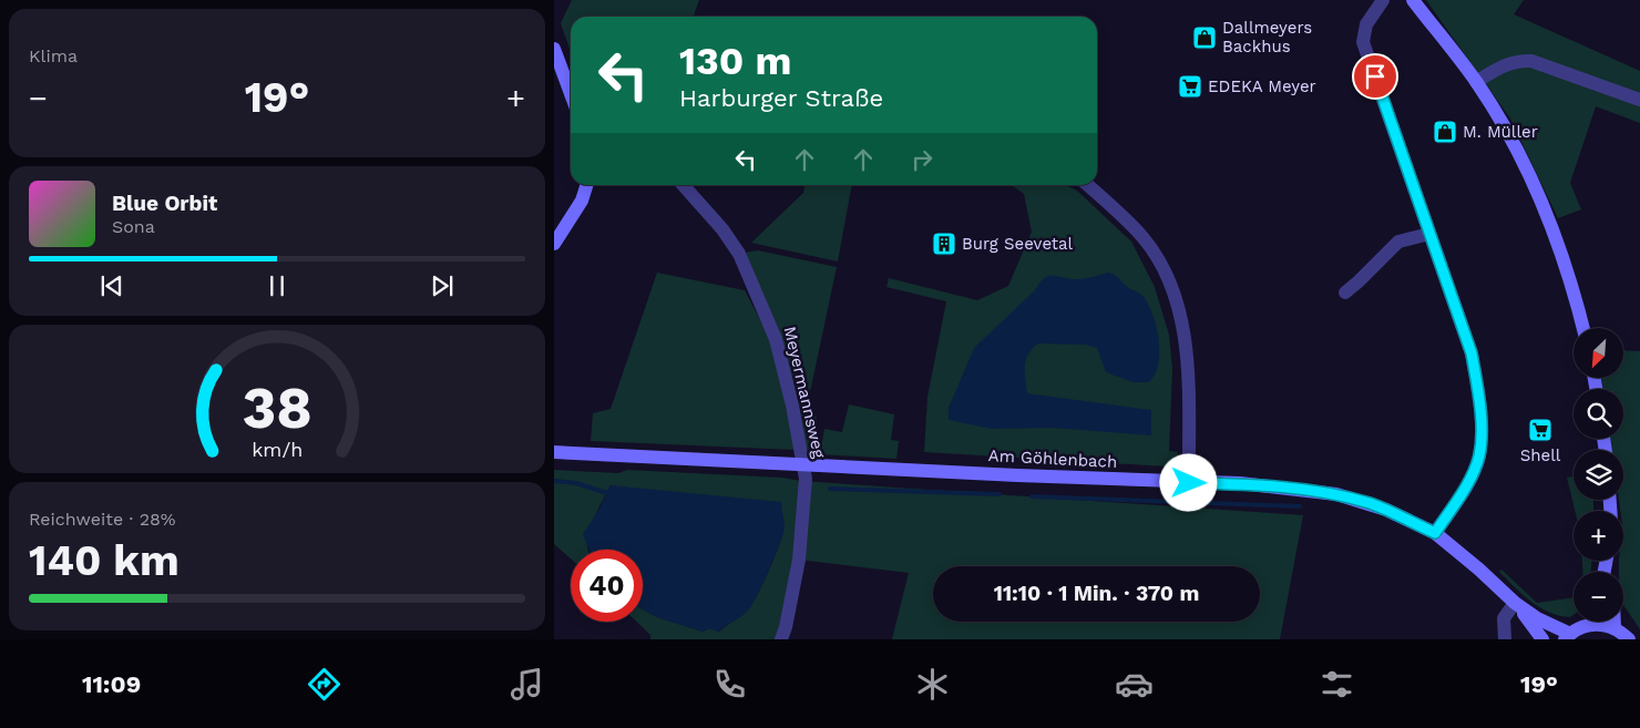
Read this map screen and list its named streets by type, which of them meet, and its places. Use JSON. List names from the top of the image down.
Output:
{
  "streets": {
    "street": ["Meyermannsweg", "Am Göhlenbach"]
  },
  "crossings": [
    ["Meyermannsweg", "Am Göhlenbach"]
  ],
  "places": {
    "shop": ["Dallmeyers Backhus", "M. Müller"],
    "supermarket": ["EDEKA Meyer", "Shell"],
    "building": ["Burg Seevetal"]
  },
  "north": "bottom left",
  "page": {
    "tile": [
      "Klima",
      ["Reichweite · 28%", "140 km"]
    ],
    "turn": ["130 m", "Harburger Straße"],
    "heat": ["−", "19°", "+"],
    "song": ["Blue Orbit", "Sona"],
    "map_buttons": ["+", "−"],
    "limit": "40",
    "trip": "11:10 · 1 Min. · 370 m",
    "tabs": ["11:09", "19°"],
    "gauge": ["38", "km/h"]
  }
}
